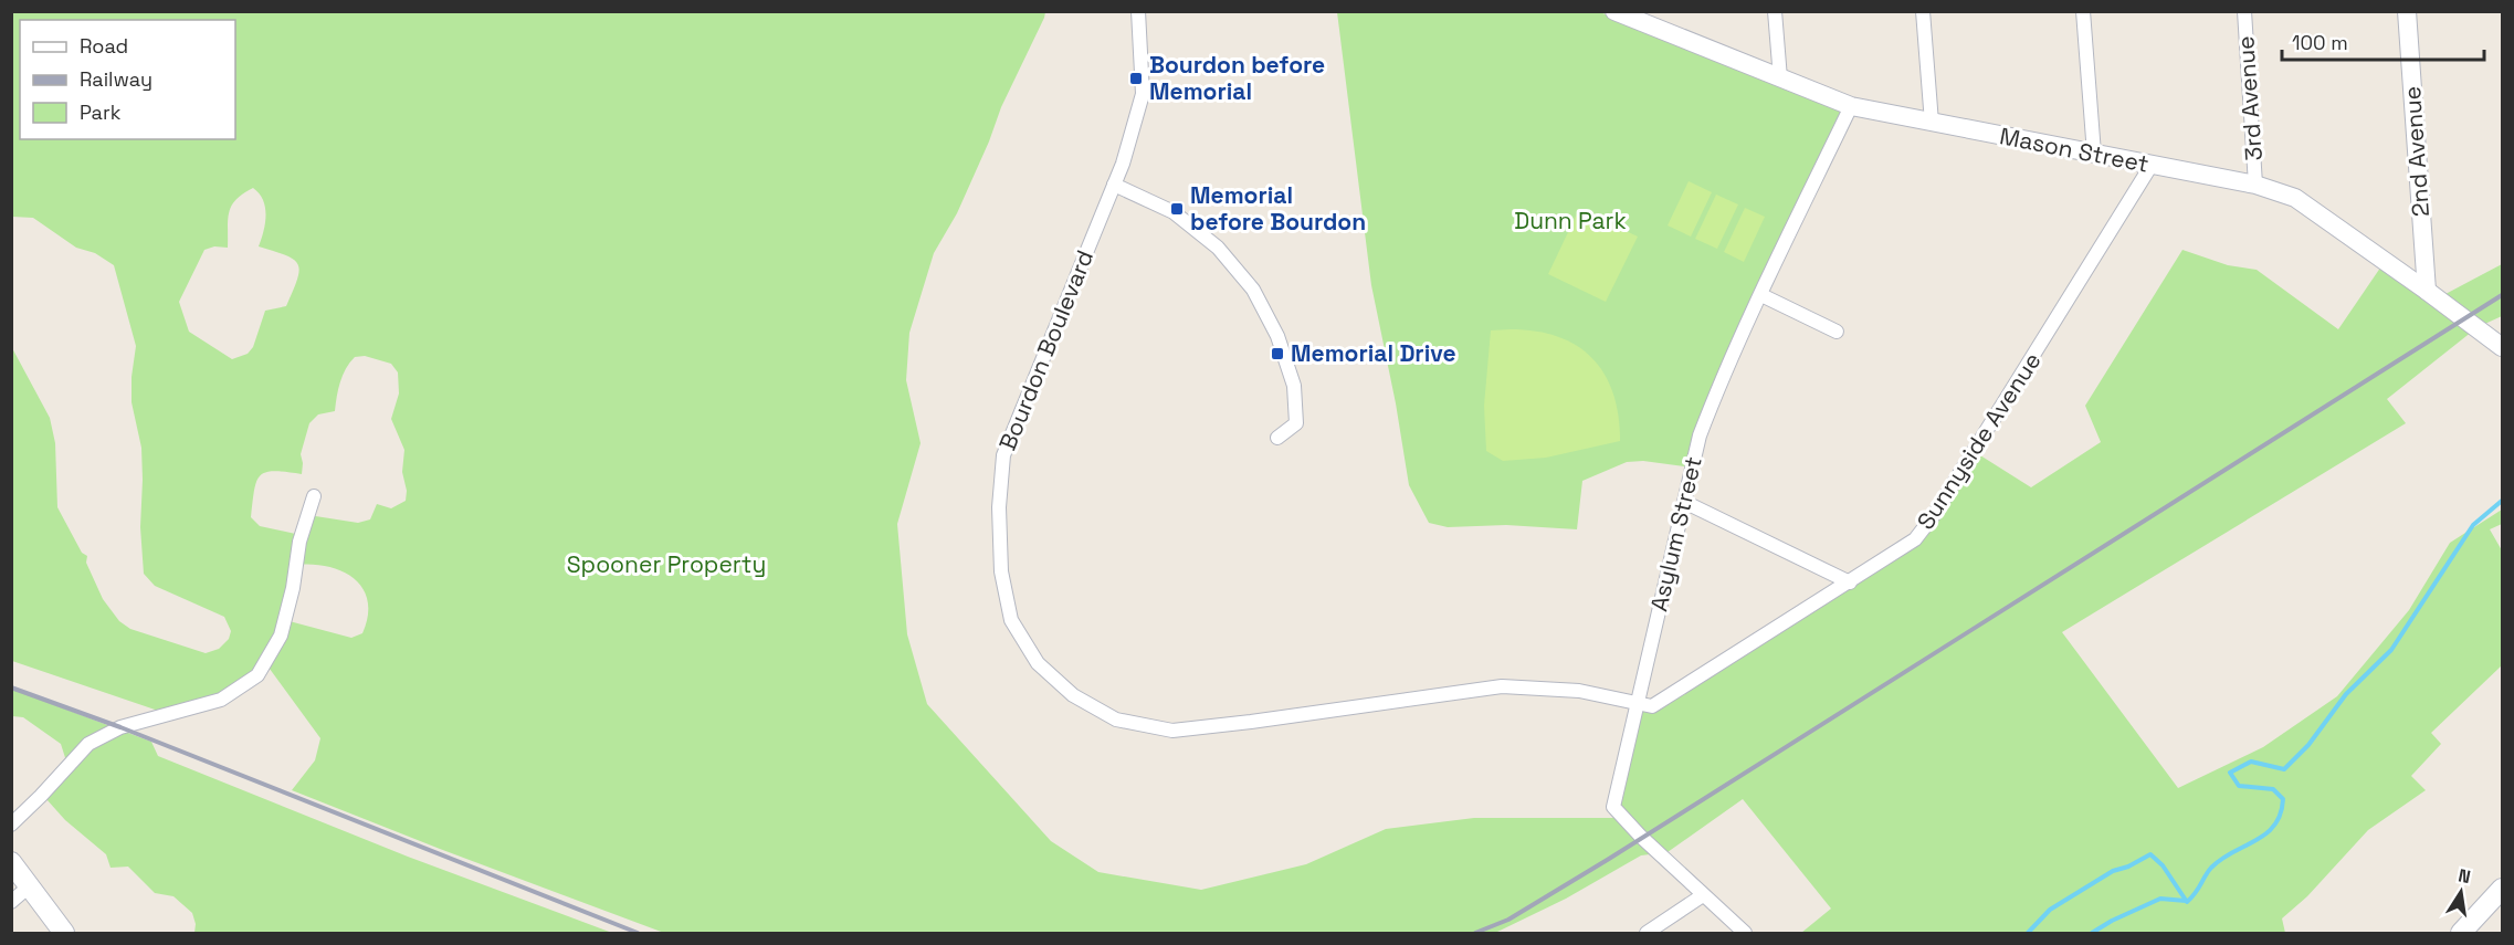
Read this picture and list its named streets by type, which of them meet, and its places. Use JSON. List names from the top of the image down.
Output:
{
  "streets": {
    "street": [
      "3rd Avenue",
      "Mason Street",
      "2nd Avenue",
      "Bourdon Boulevard",
      "Sunnyside Avenue",
      "Asylum Street"
    ]
  },
  "crossings": [
    ["3rd Avenue", "Mason Street"],
    ["Mason Street", "2nd Avenue"],
    ["Mason Street", "Sunnyside Avenue"],
    ["Mason Street", "Asylum Street"],
    ["Bourdon Boulevard", "Sunnyside Avenue"],
    ["Bourdon Boulevard", "Asylum Street"],
    ["Sunnyside Avenue", "Asylum Street"]
  ],
  "parks": ["Dunn Park", "Spooner Property"],
  "places": {
    "transit": ["Bourdon before Memorial", "Memorial before Bourdon", "Memorial Drive"]
  },
  "legend": ["Road", "Railway", "Park"],
  "scale_bar": "100 m",
  "north": "top"
}
